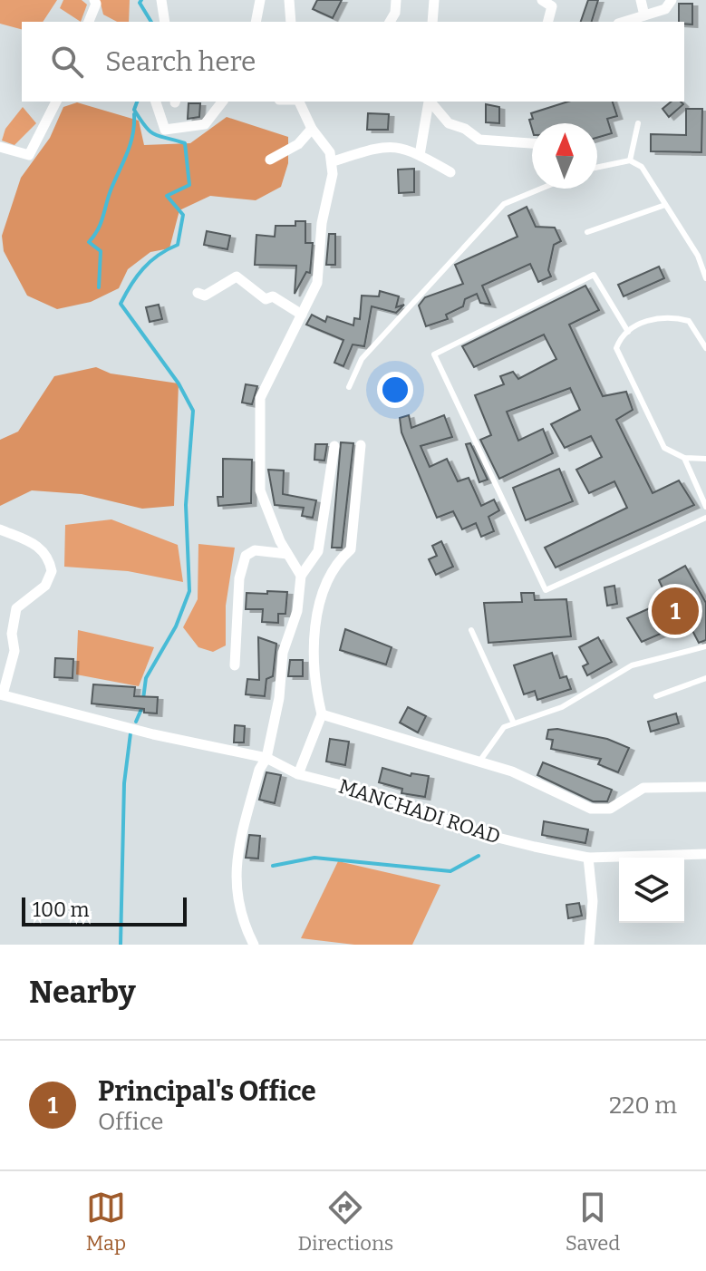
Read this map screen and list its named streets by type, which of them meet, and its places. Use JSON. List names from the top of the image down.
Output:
{
  "streets": {
    "street": ["MANCHADI ROAD"]
  },
  "scale_bar": "100 m",
  "north": "top",
  "page": {
    "search": "Search here",
    "pins": "1",
    "scale": "100 m",
    "heading": "Nearby",
    "list": [
      {
        "mark": "1",
        "name": "Principal's Office",
        "note": "Office",
        "value": "220 m"
      }
    ],
    "nav": ["Map", "Directions", "Saved"]
  }
}
